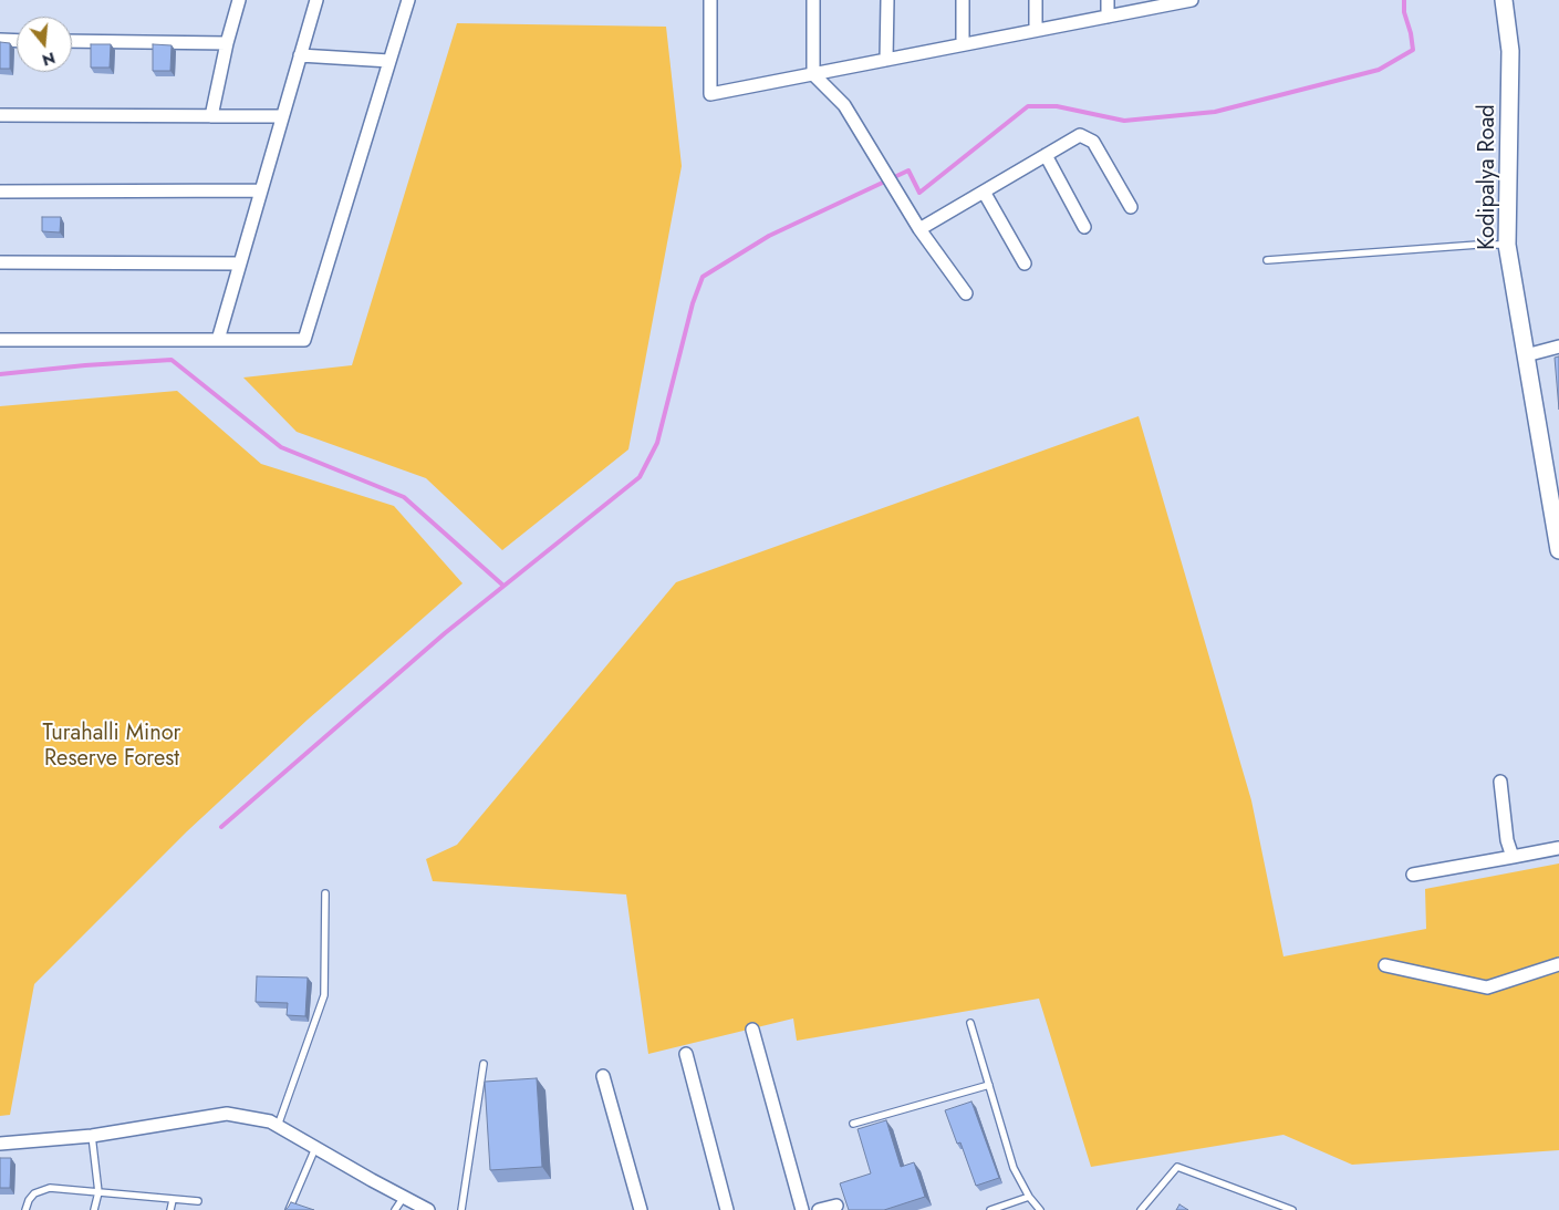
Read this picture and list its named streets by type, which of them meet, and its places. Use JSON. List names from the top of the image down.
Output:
{
  "streets": {
    "main road": ["Kodipalya Road"]
  },
  "parks": ["Turahalli Minor Reserve Forest"],
  "north": "bottom"
}
